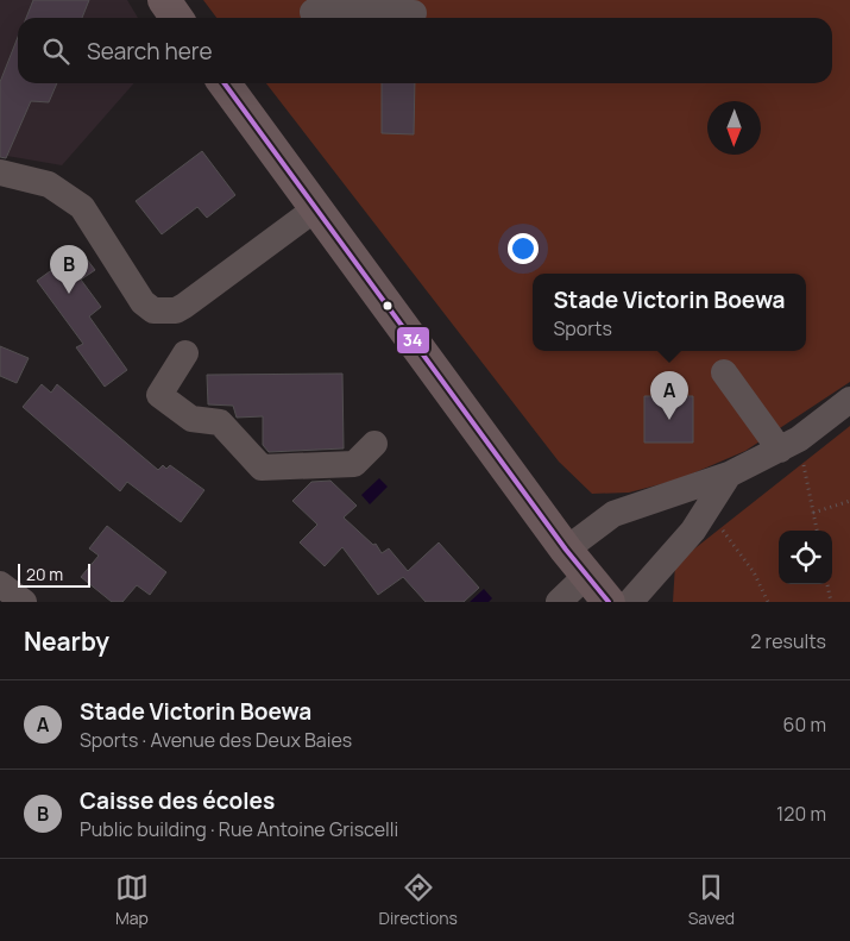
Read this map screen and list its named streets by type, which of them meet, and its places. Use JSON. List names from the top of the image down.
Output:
{
  "lines": ["transit line 34"],
  "scale_bar": "20 m",
  "north": "bottom",
  "page": {
    "search": "Search here",
    "pins": ["B", "A"],
    "popup": ["Stade Victorin Boewa", "Sports"],
    "scale": "20 m",
    "heading": ["Nearby", "2 results"],
    "list": [
      {
        "mark": "A",
        "name": "Stade Victorin Boewa",
        "note": "Sports · Avenue des Deux Baies",
        "value": "60 m"
      },
      {
        "mark": "B",
        "name": "Caisse des écoles",
        "note": "Public building · Rue Antoine Griscelli",
        "value": "120 m"
      }
    ],
    "nav": ["Map", "Directions", "Saved"]
  }
}
